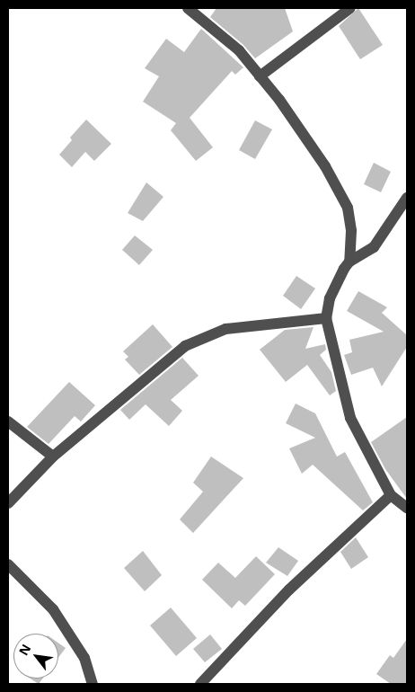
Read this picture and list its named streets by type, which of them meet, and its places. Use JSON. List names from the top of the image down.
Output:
{
  "north": "top left"
}
